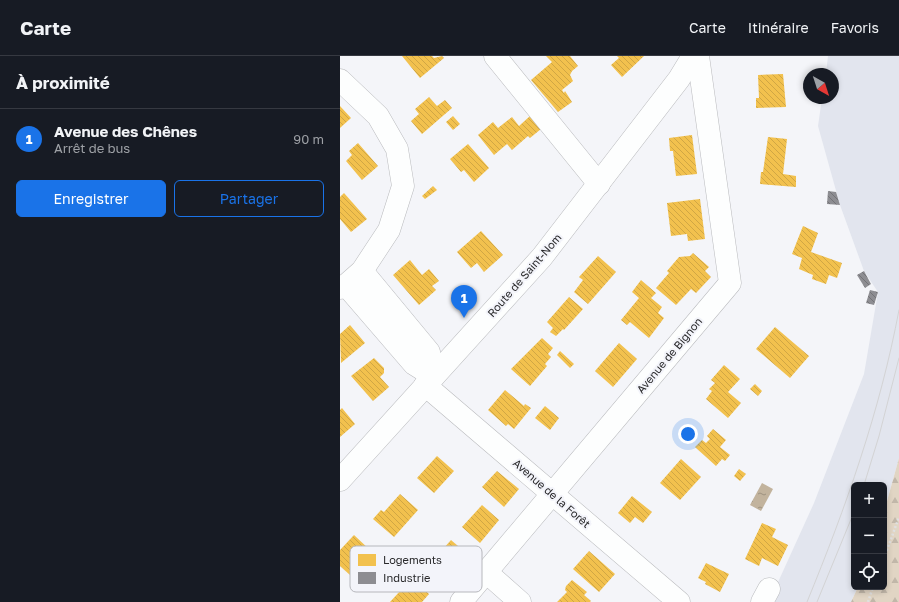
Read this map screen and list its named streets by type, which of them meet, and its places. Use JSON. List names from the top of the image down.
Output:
{
  "streets": {
    "street": ["Route de Saint-Nom", "Avenue de Bignon", "Avenue de la Forêt"]
  },
  "crossings": [
    ["Route de Saint-Nom", "Avenue de la Forêt"],
    ["Avenue de Bignon", "Avenue de la Forêt"]
  ],
  "legend": ["Logements", "Industrie"],
  "north": "bottom right",
  "page": {
    "header": "Carte",
    "nav": ["Carte", "Itinéraire", "Favoris"],
    "heading": "À proximité",
    "list": [
      {
        "mark": "1",
        "name": "Avenue des Chênes",
        "note": "Arrêt de bus",
        "value": "90 m"
      }
    ],
    "buttons": ["Enregistrer", "Partager"],
    "pins": "1",
    "map_buttons": ["+", "−"]
  }
}
